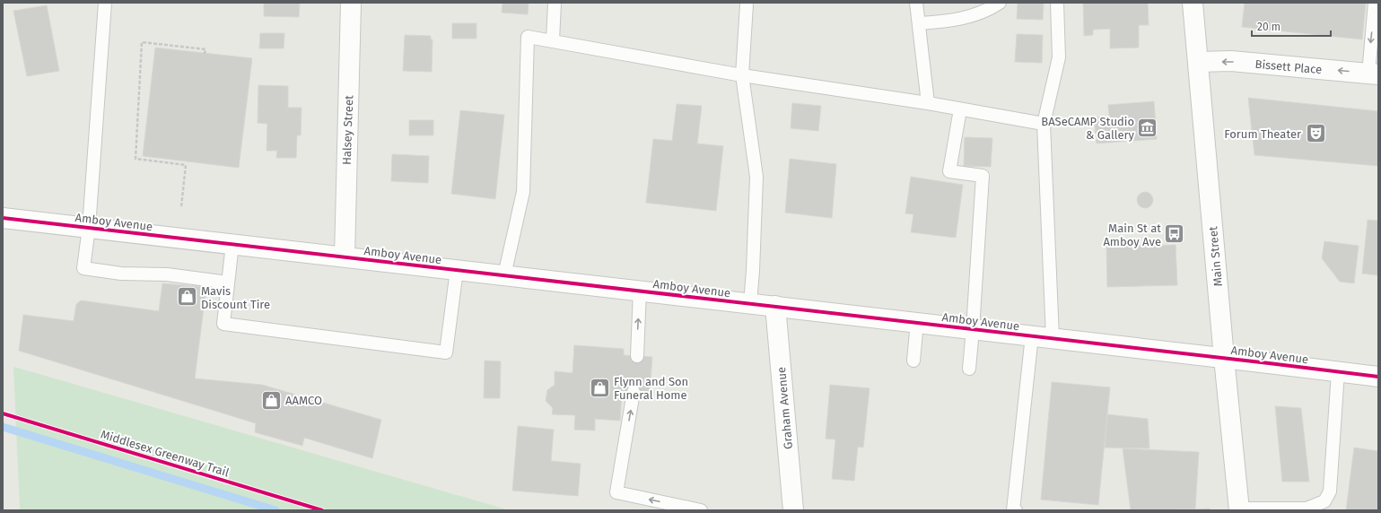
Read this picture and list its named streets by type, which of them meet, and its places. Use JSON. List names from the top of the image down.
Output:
{
  "streets": {
    "street": [
      "Bissett Place",
      "Halsey Street",
      "Amboy Avenue",
      "Main Street",
      "Graham Avenue"
    ],
    "cycle path": ["Middlesex Greenway Trail"]
  },
  "crossings": [
    ["Bissett Place", "Main Street"],
    ["Halsey Street", "Amboy Avenue"],
    ["Amboy Avenue", "Main Street"],
    ["Amboy Avenue", "Graham Avenue"]
  ],
  "one_way": ["Bissett Place"],
  "places": {
    "museum": ["BASeCAMP Studio & Gallery"],
    "theatre": ["Forum Theater"],
    "bus stop": ["Main St at Amboy Ave"],
    "shop": ["Mavis Discount Tire", "Flynn and Son Funeral Home", "AAMCO"]
  },
  "scale_bar": "20 m"
}
